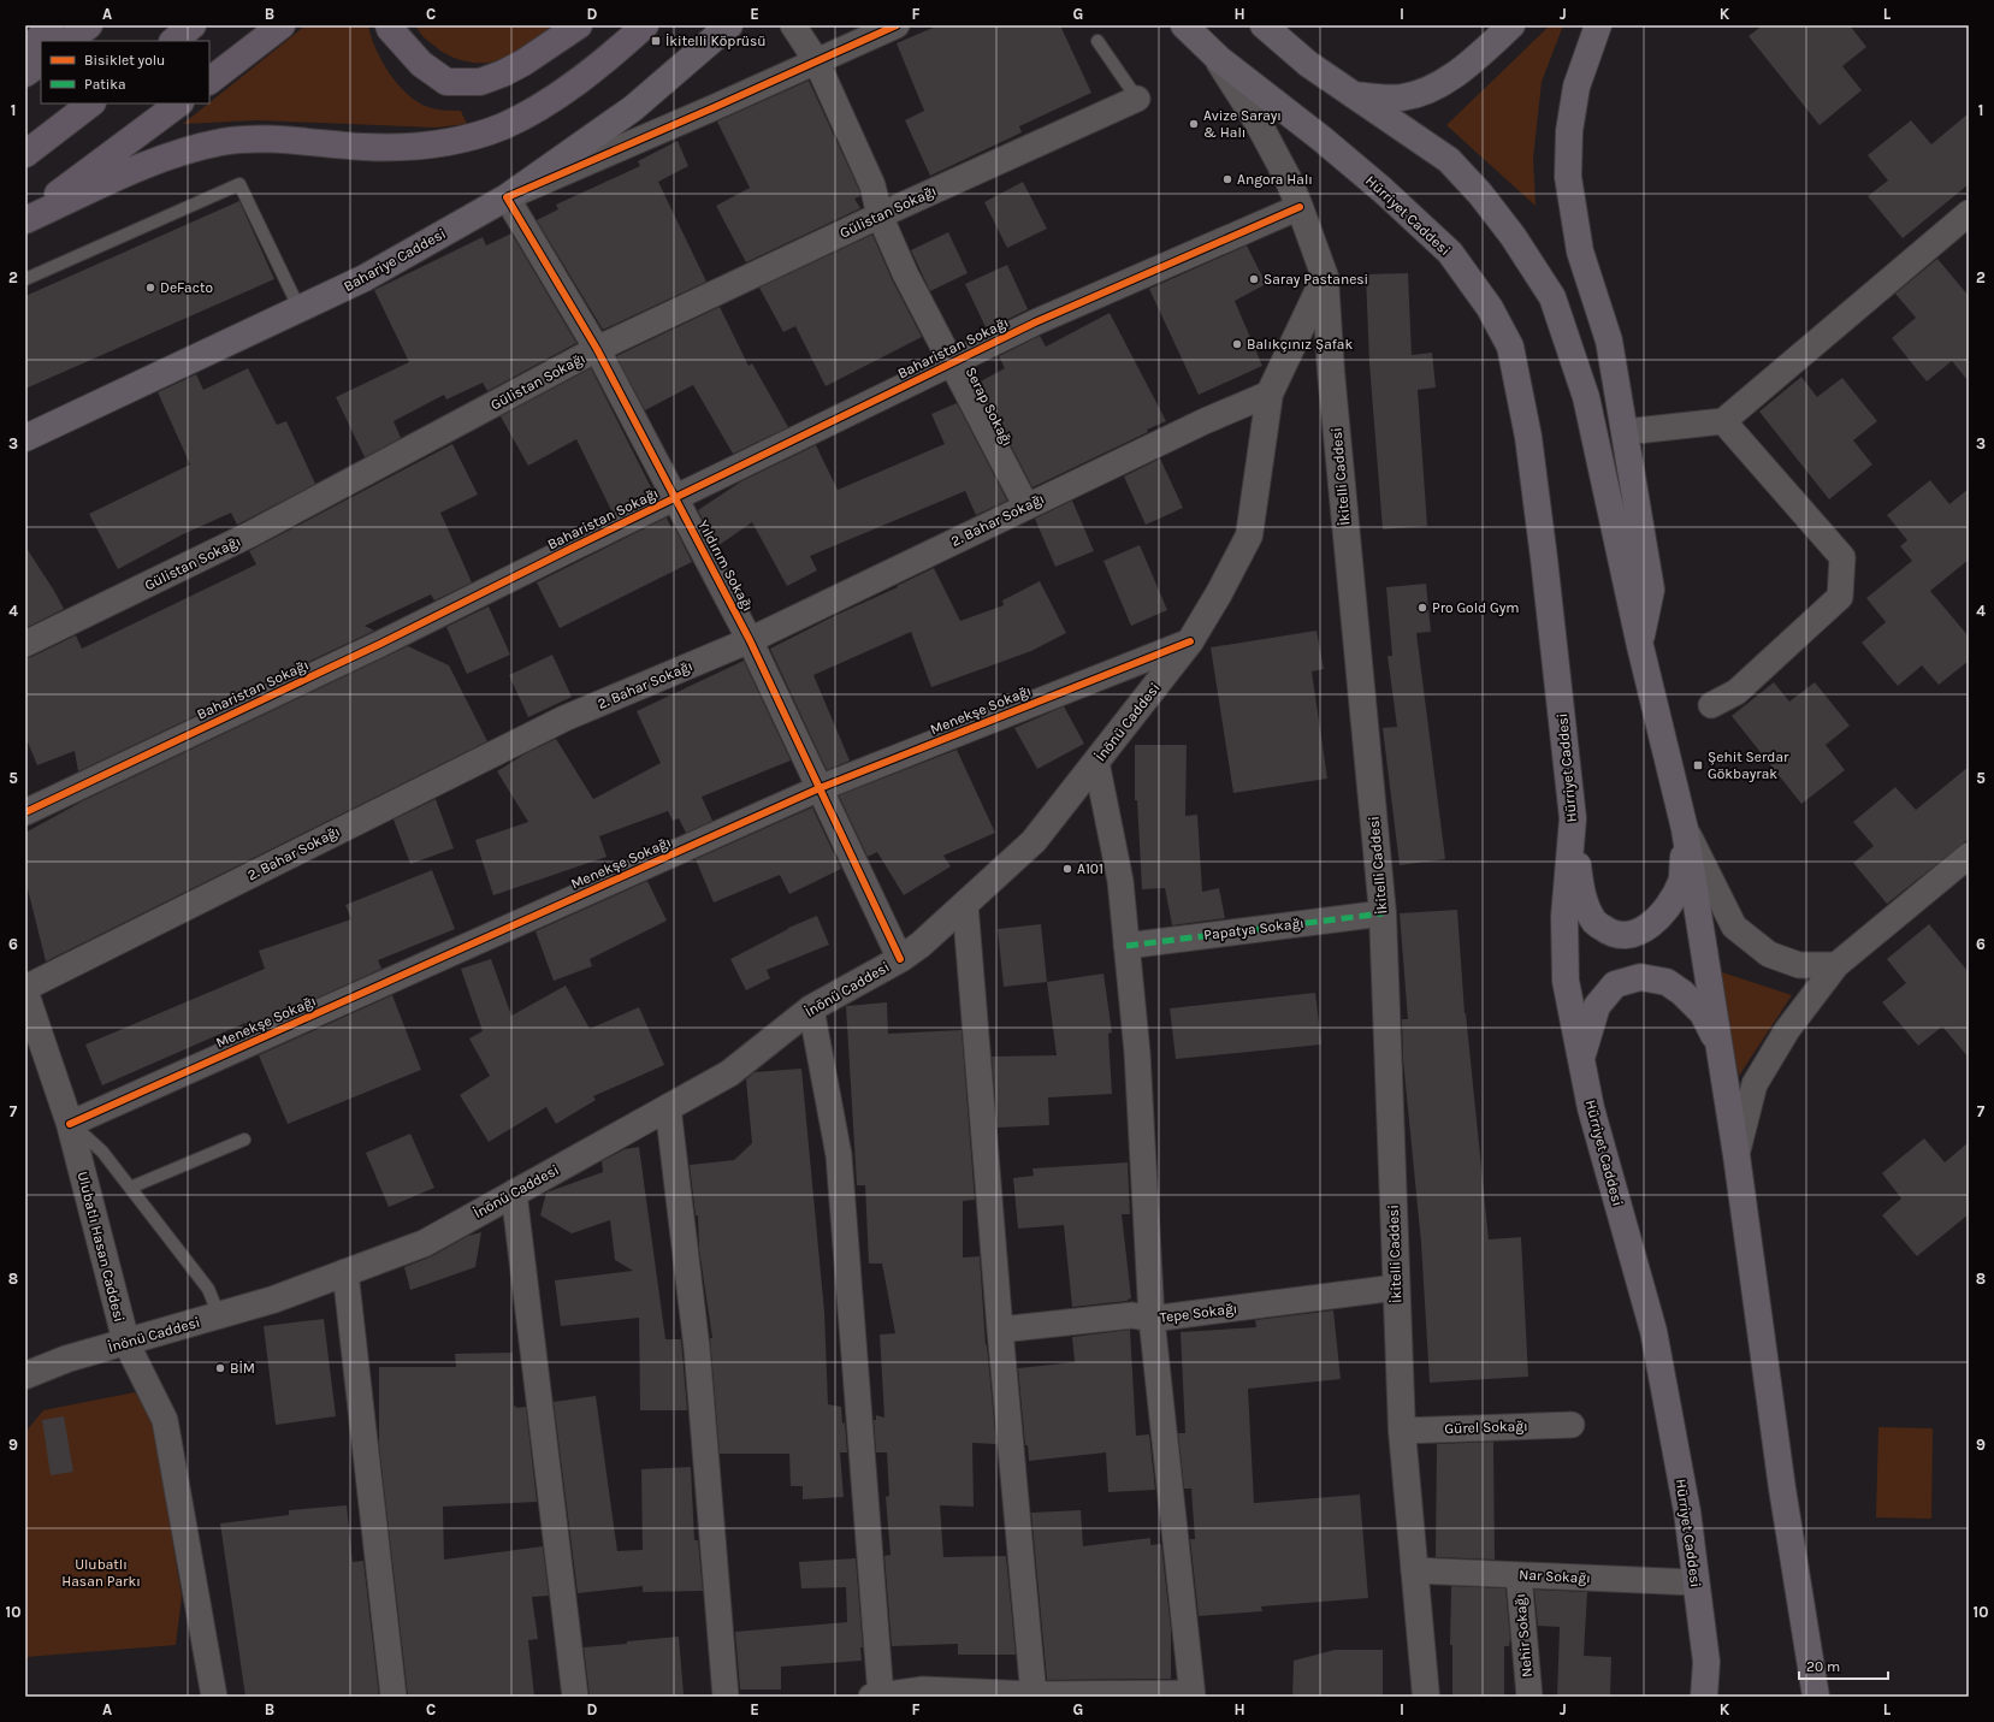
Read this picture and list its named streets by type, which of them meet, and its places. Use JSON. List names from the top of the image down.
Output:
{
  "streets": {
    "main road": [
      "Hürriyet Caddesi",
      "Bahariye Caddesi",
      "İkitelli Caddesi",
      "İnönü Caddesi",
      "Ulubatlı Hasan Caddesi"
    ],
    "street": [
      "Gülistan Sokağı",
      "Baharistan Sokağı",
      "Serap Sokağı",
      "2. Bahar Sokağı",
      "Yıldırım Sokağı",
      "Menekşe Sokağı",
      "Papatya Sokağı",
      "Tepe Sokağı",
      "Gürel Sokağı",
      "Nar Sokağı",
      "Nehir Sokağı"
    ]
  },
  "crossings": [
    ["Gülistan Sokağı", "Serap Sokağı"],
    ["Gülistan Sokağı", "Yıldırım Sokağı"],
    ["Hürriyet Caddesi", "İkitelli Caddesi"],
    ["Hürriyet Caddesi", "Nar Sokağı"],
    ["Bahariye Caddesi", "Yıldırım Sokağı"],
    ["Baharistan Sokağı", "Serap Sokağı"],
    ["Baharistan Sokağı", "İkitelli Caddesi"],
    ["Baharistan Sokağı", "Yıldırım Sokağı"],
    ["Serap Sokağı", "2. Bahar Sokağı"],
    ["İkitelli Caddesi", "İnönü Caddesi"],
    ["İkitelli Caddesi", "Papatya Sokağı"],
    ["İkitelli Caddesi", "Tepe Sokağı"],
    ["İkitelli Caddesi", "Gürel Sokağı"],
    ["İkitelli Caddesi", "Nar Sokağı"],
    ["2. Bahar Sokağı", "Yıldırım Sokağı"],
    ["2. Bahar Sokağı", "İnönü Caddesi"],
    ["Yıldırım Sokağı", "Menekşe Sokağı"],
    ["Yıldırım Sokağı", "İnönü Caddesi"],
    ["Menekşe Sokağı", "İnönü Caddesi"],
    ["Menekşe Sokağı", "Ulubatlı Hasan Caddesi"],
    ["İnönü Caddesi", "Ulubatlı Hasan Caddesi"],
    ["Nar Sokağı", "Nehir Sokağı"]
  ],
  "parks": ["Ulubatlı Hasan Parkı"],
  "places": {
    "transit": ["İkitelli Köprüsü", "Şehit Serdar Gökbayrak"],
    "other": [
      "Avize Sarayı & Halı",
      "Angora Halı",
      "Saray Pastanesi",
      "DeFacto",
      "Balıkçınız Şafak",
      "Pro Gold Gym",
      "A101",
      "BİM"
    ]
  },
  "legend": ["Bisiklet yolu", "Patika"],
  "scale_bar": "20 m",
  "grid": {
    "columns": [
      "A",
      "B",
      "C",
      "D",
      "E",
      "F",
      "G",
      "H",
      "I",
      "J",
      "K",
      "L"
    ],
    "rows": [
      "1",
      "2",
      "3",
      "4",
      "5",
      "6",
      "7",
      "8",
      "9",
      "10"
    ]
  }
}
